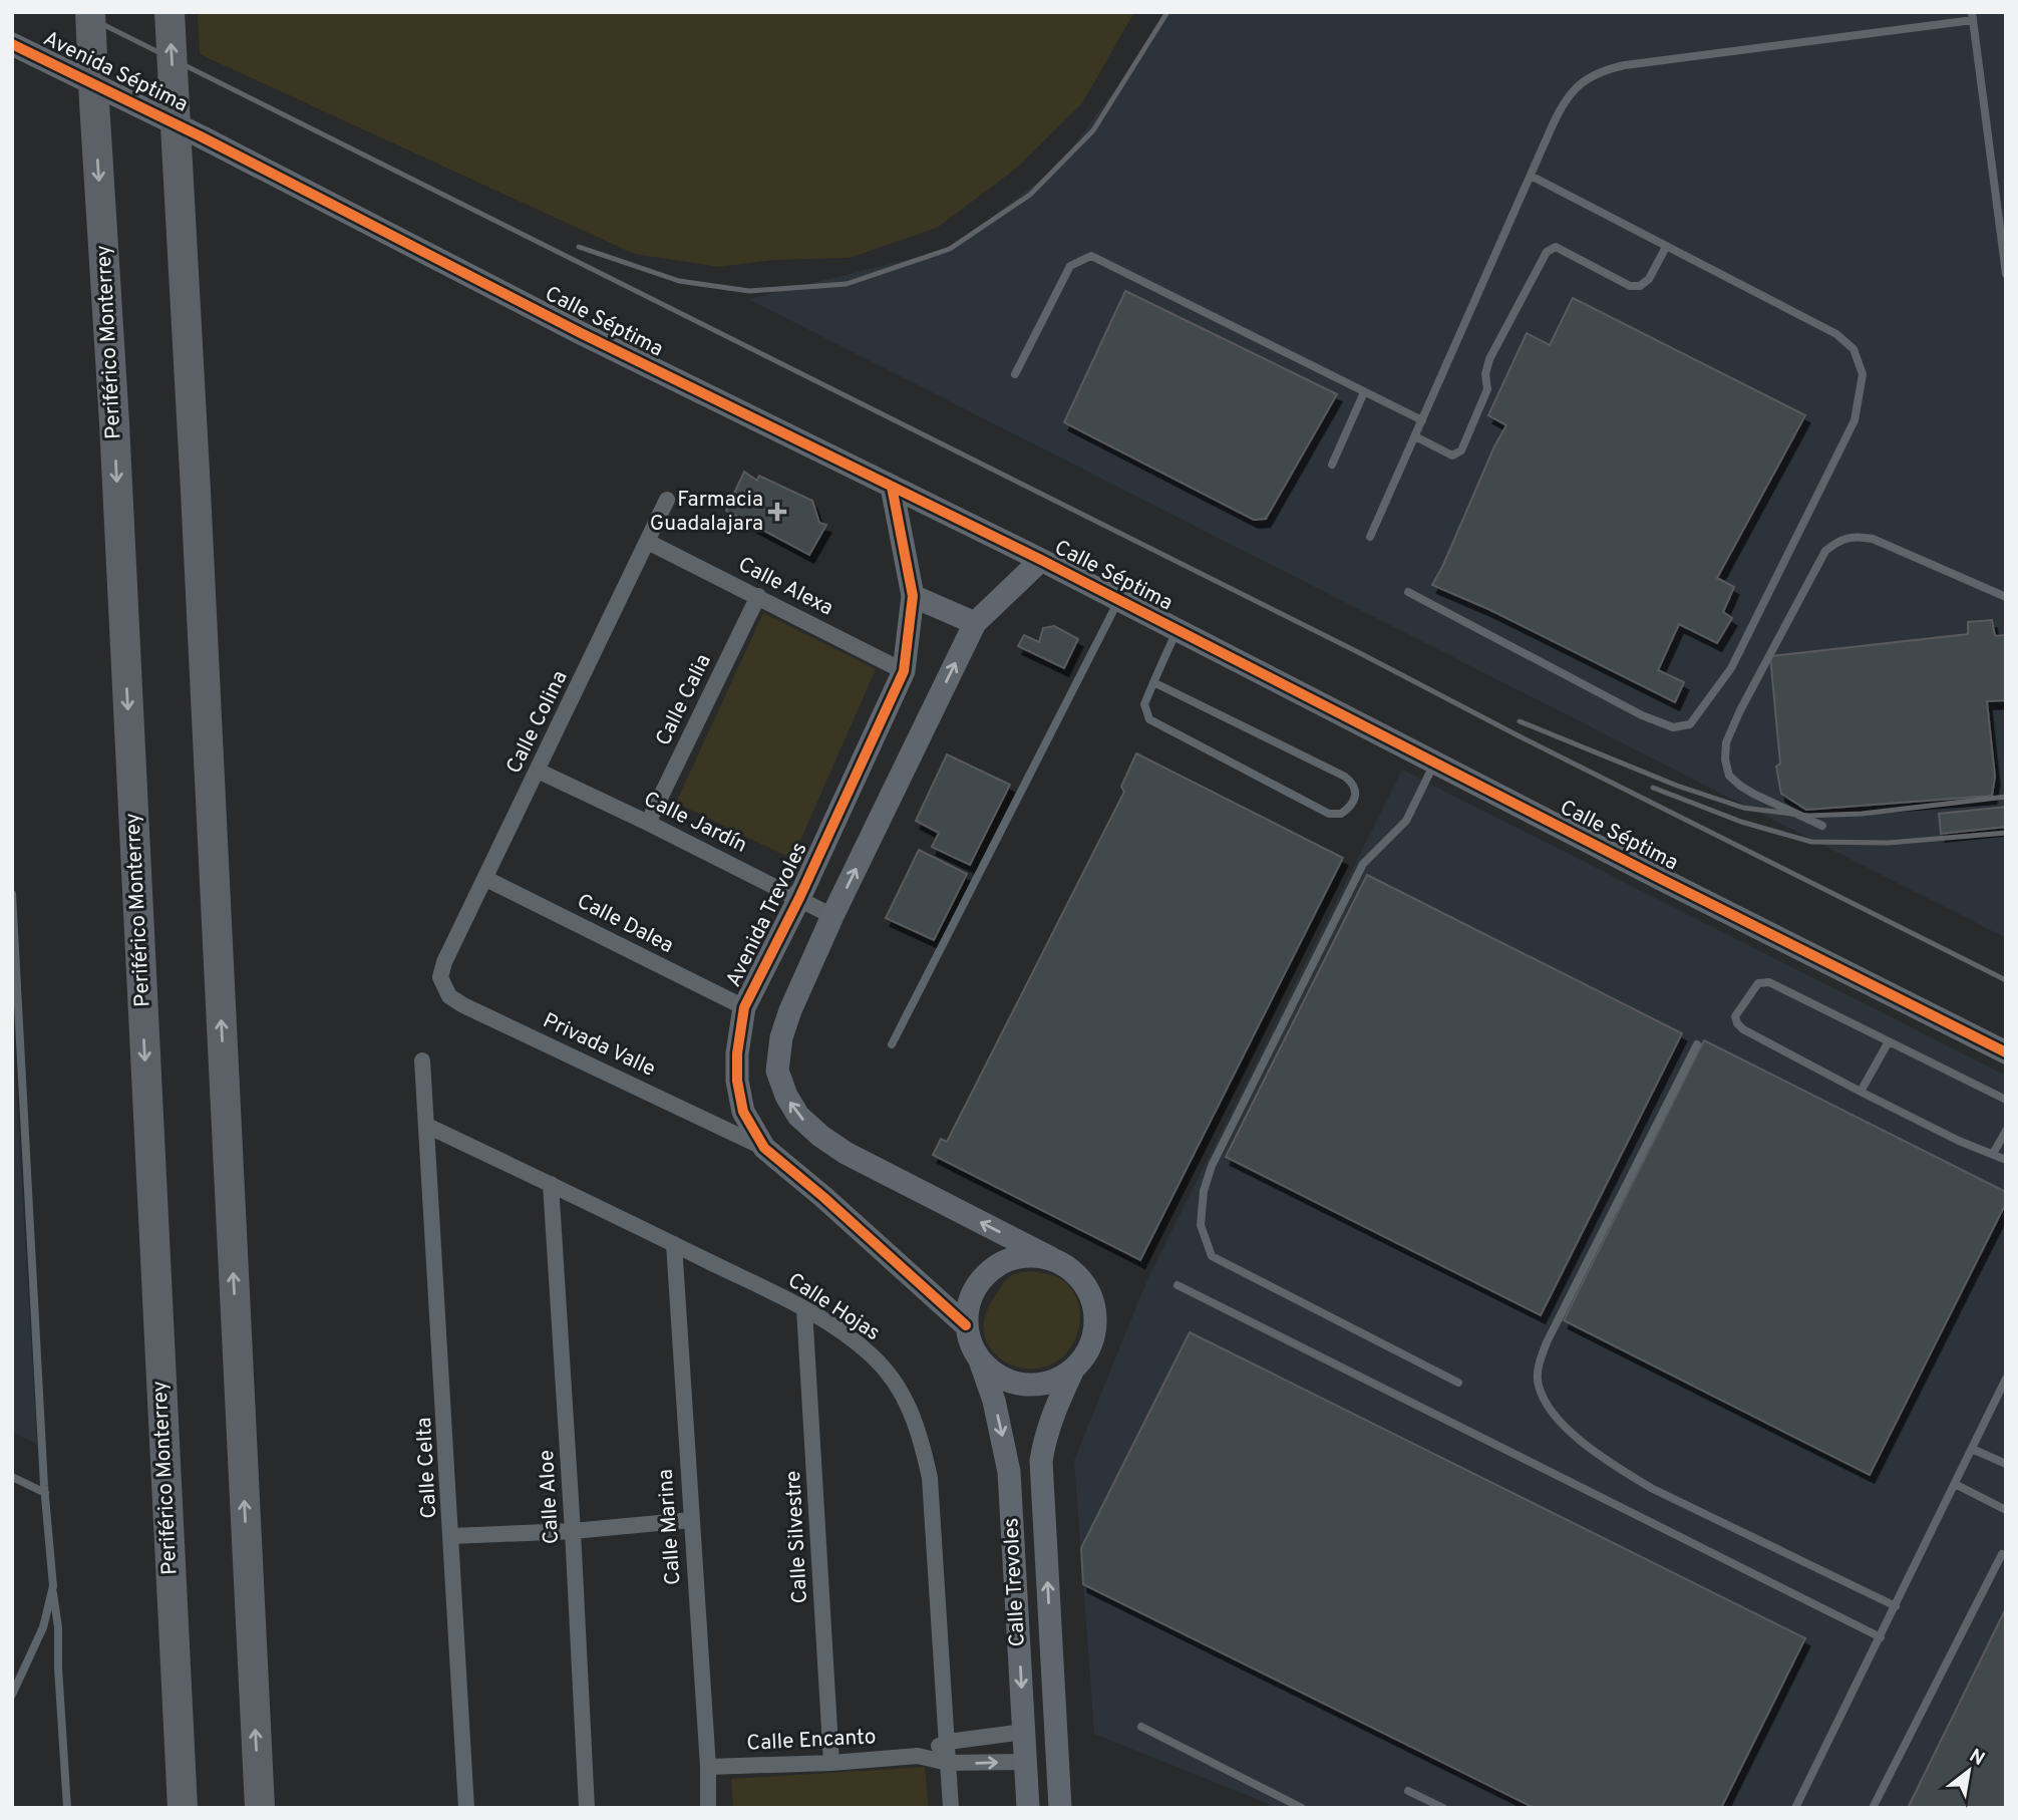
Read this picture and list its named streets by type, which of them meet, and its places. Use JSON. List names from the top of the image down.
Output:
{
  "streets": {
    "highway": ["Periférico Monterrey"],
    "street": [
      "Avenida Séptima",
      "Calle Séptima",
      "Calle Alexa",
      "Calle Calia",
      "Calle Colina",
      "Calle Jardín",
      "Avenida Trevoles",
      "Calle Dalea",
      "Privada Valle",
      "Calle Hojas",
      "Calle Celta",
      "Calle Aloe",
      "Calle Marina",
      "Calle Silvestre",
      "Calle Trevoles",
      "Calle Encanto"
    ]
  },
  "crossings": [
    ["Avenida Séptima", "Calle Séptima"],
    ["Calle Séptima", "Avenida Trevoles"],
    ["Calle Alexa", "Calle Calia"],
    ["Calle Alexa", "Calle Colina"],
    ["Calle Alexa", "Avenida Trevoles"],
    ["Calle Calia", "Calle Jardín"],
    ["Calle Colina", "Calle Jardín"],
    ["Calle Colina", "Calle Dalea"],
    ["Calle Colina", "Privada Valle"],
    ["Calle Jardín", "Avenida Trevoles"],
    ["Avenida Trevoles", "Calle Dalea"],
    ["Avenida Trevoles", "Privada Valle"],
    ["Avenida Trevoles", "Calle Trevoles"],
    ["Calle Hojas", "Calle Celta"],
    ["Calle Hojas", "Calle Aloe"],
    ["Calle Hojas", "Calle Marina"],
    ["Calle Hojas", "Calle Silvestre"],
    ["Calle Hojas", "Calle Encanto"],
    ["Calle Marina", "Calle Encanto"],
    ["Calle Silvestre", "Calle Encanto"],
    ["Calle Trevoles", "Calle Encanto"]
  ],
  "places": {
    "health": ["Farmacia Guadalajara"]
  },
  "north": "top right"
}
